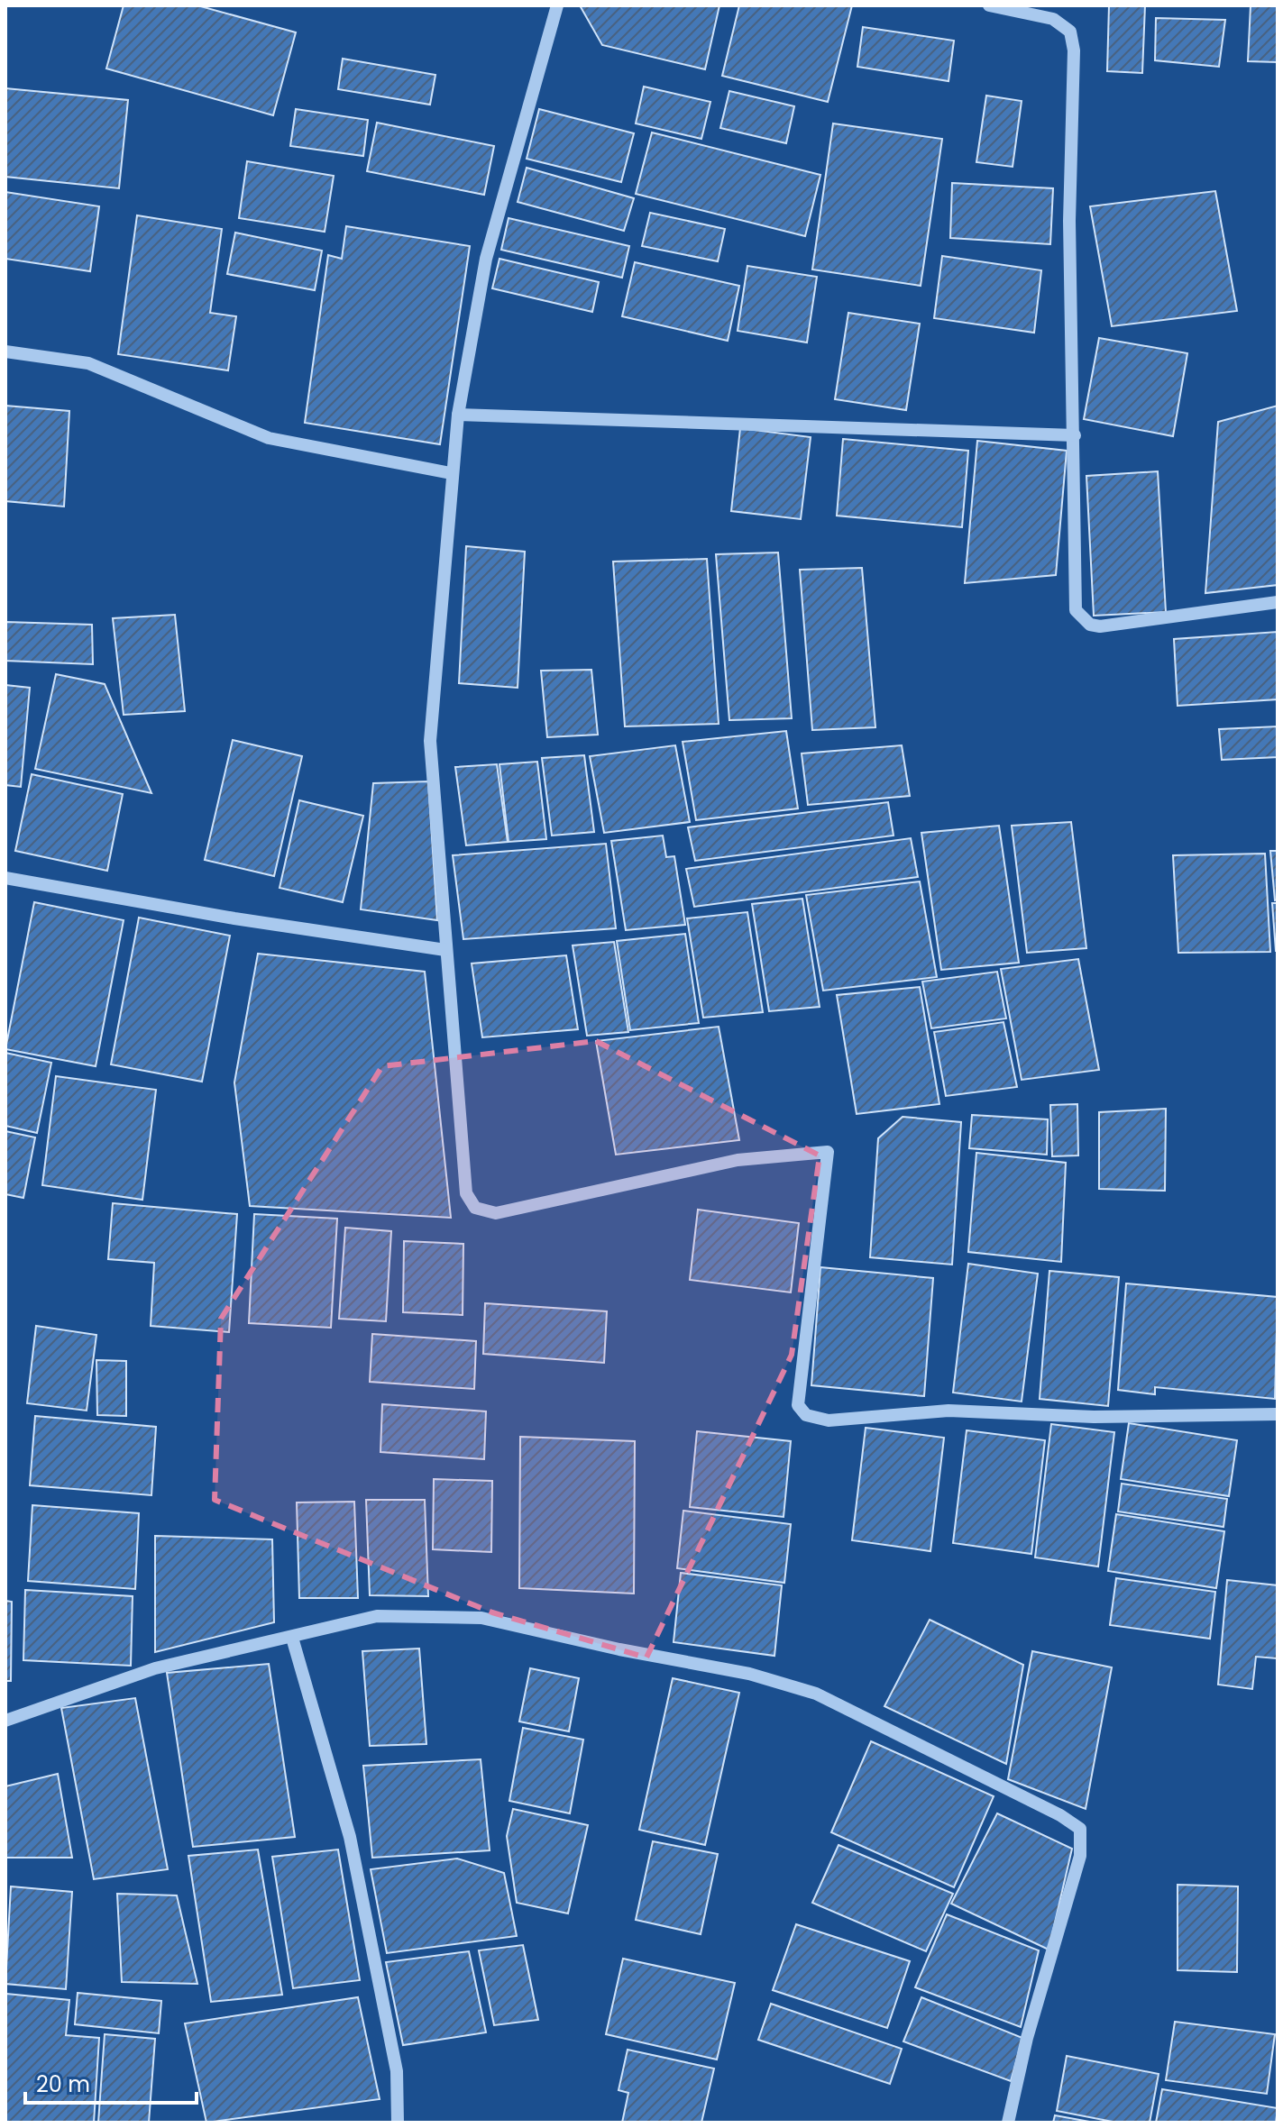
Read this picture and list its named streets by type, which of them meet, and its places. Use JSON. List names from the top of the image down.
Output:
{
  "scale_bar": "20 m"
}
